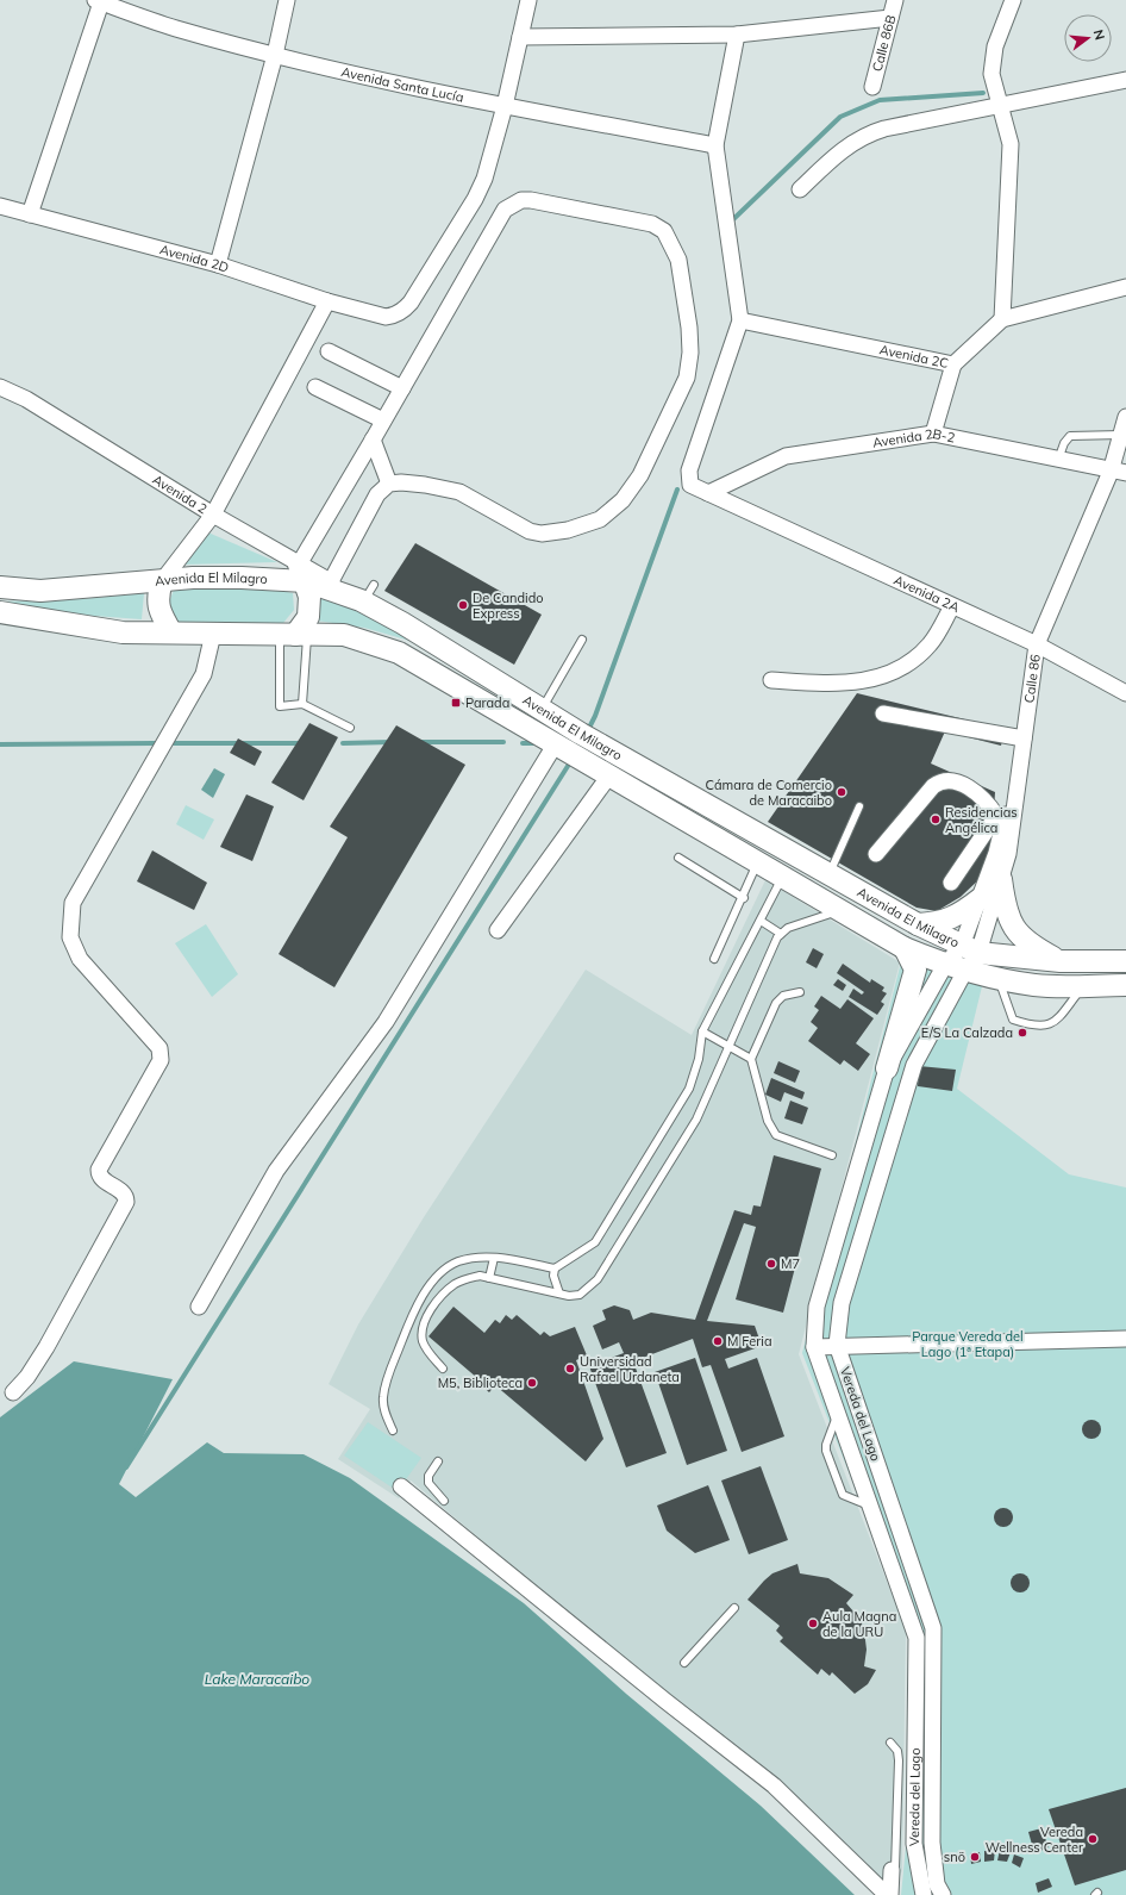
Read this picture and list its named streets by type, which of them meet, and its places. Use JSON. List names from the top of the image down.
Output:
{
  "streets": {
    "main road": ["Avenida El Milagro"],
    "street": [
      "Calle 86B",
      "Avenida Santa Lucía",
      "Avenida 2D",
      "Avenida 2C",
      "Avenida 2B-2",
      "Avenida 2",
      "Avenida 2A",
      "Calle 86",
      "Vereda del Lago"
    ]
  },
  "crossings": [
    ["Avenida Santa Lucía", "Avenida 2D"],
    ["Avenida 2C", "Avenida 2A"],
    ["Avenida 2B-2", "Avenida 2A"],
    ["Avenida 2B-2", "Calle 86"],
    ["Avenida 2", "Avenida El Milagro"],
    ["Avenida El Milagro", "Calle 86"],
    ["Avenida El Milagro", "Vereda del Lago"],
    ["Avenida 2A", "Calle 86"],
    ["Calle 86", "Vereda del Lago"]
  ],
  "water": ["Lake Maracaibo"],
  "parks": ["Parque Vereda del Lago (1ª Etapa)"],
  "places": {
    "other": [
      "De Candido Express",
      "Cámara de Comercio de Maracaibo",
      "Residencias Angélica",
      "E/S La Calzada",
      "M7",
      "M Feria",
      "Universidad Rafael Urdaneta",
      "M5, Biblioteca",
      "Aula Magna de la URU",
      "Vereda Wellness Center",
      "snö"
    ],
    "transit": ["Parada"]
  },
  "north": "right"
}
